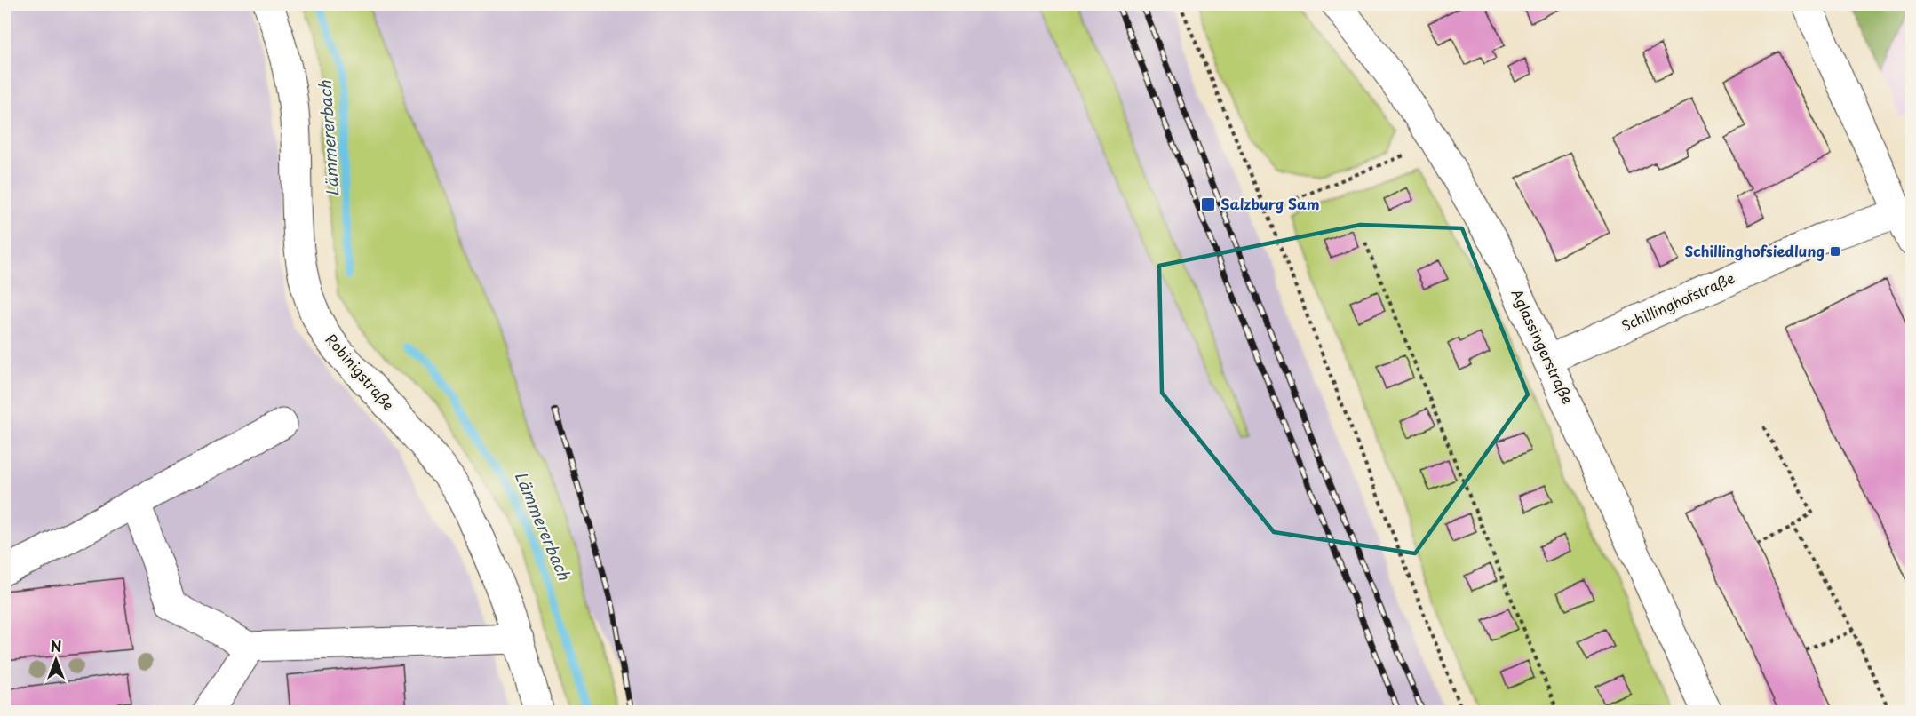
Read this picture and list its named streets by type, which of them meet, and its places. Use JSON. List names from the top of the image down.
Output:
{
  "streets": {
    "street": ["Schillinghofstraße", "Aglassingerstraße", "Robinigstraße"]
  },
  "crossings": [
    ["Schillinghofstraße", "Aglassingerstraße"]
  ],
  "water": ["Lämmererbach"],
  "places": {
    "transit": ["Salzburg Sam", "Schillinghofsiedlung"]
  },
  "north": "top"
}
